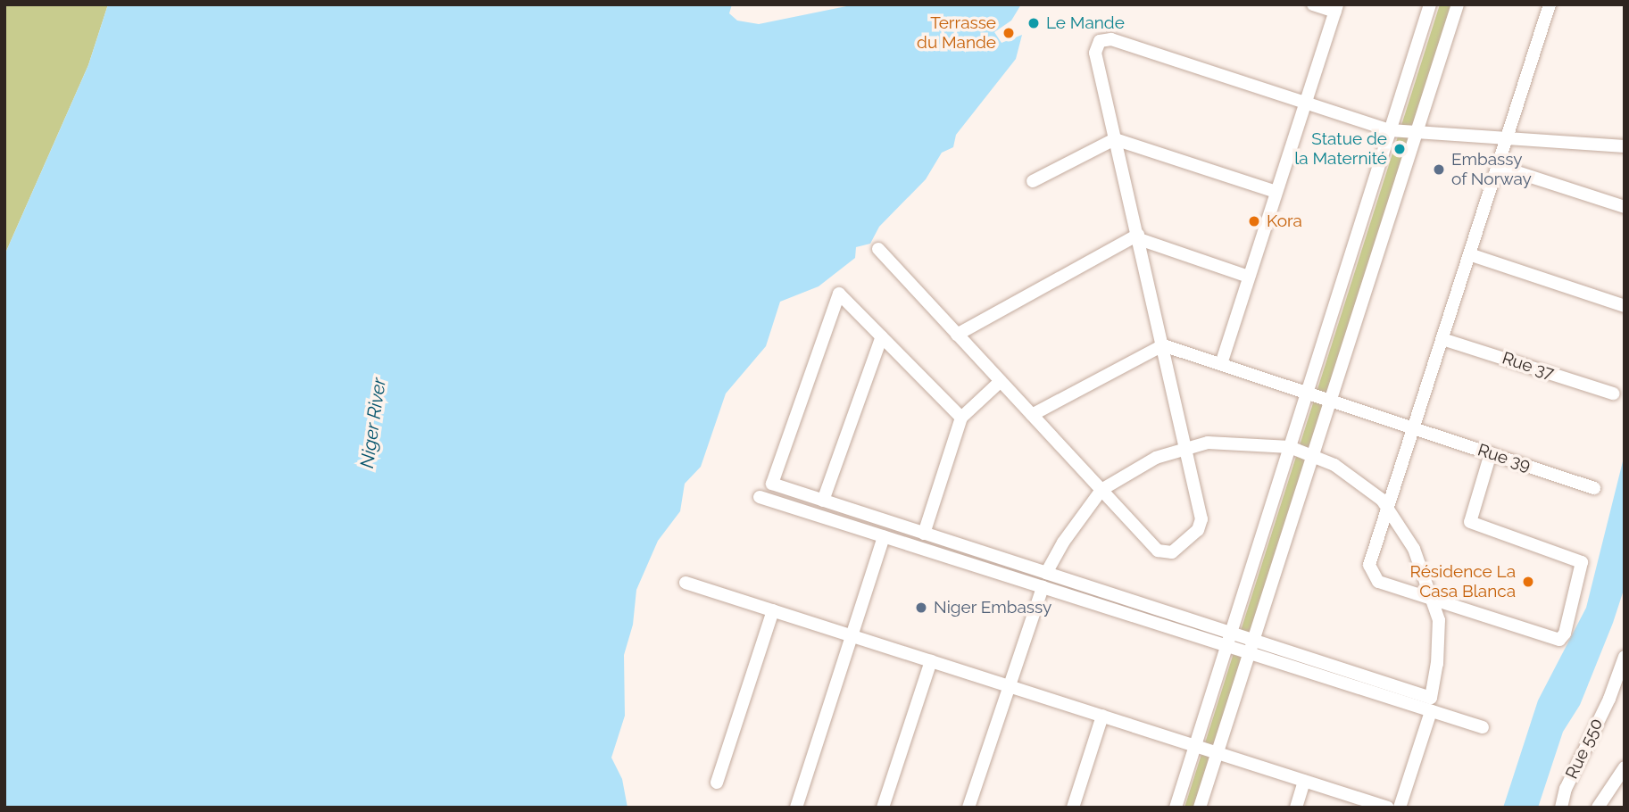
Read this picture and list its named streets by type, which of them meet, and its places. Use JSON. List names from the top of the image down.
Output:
{
  "streets": {
    "street": ["Rue 37", "Rue 39", "Rue 550"]
  },
  "water": ["Niger River"],
  "places": [
    "Le Mande",
    "Terrasse du Mande",
    "Statue de la Maternité",
    "Embassy of Norway",
    "Kora",
    "Résidence La Casa Blanca",
    "Niger Embassy"
  ]
}
